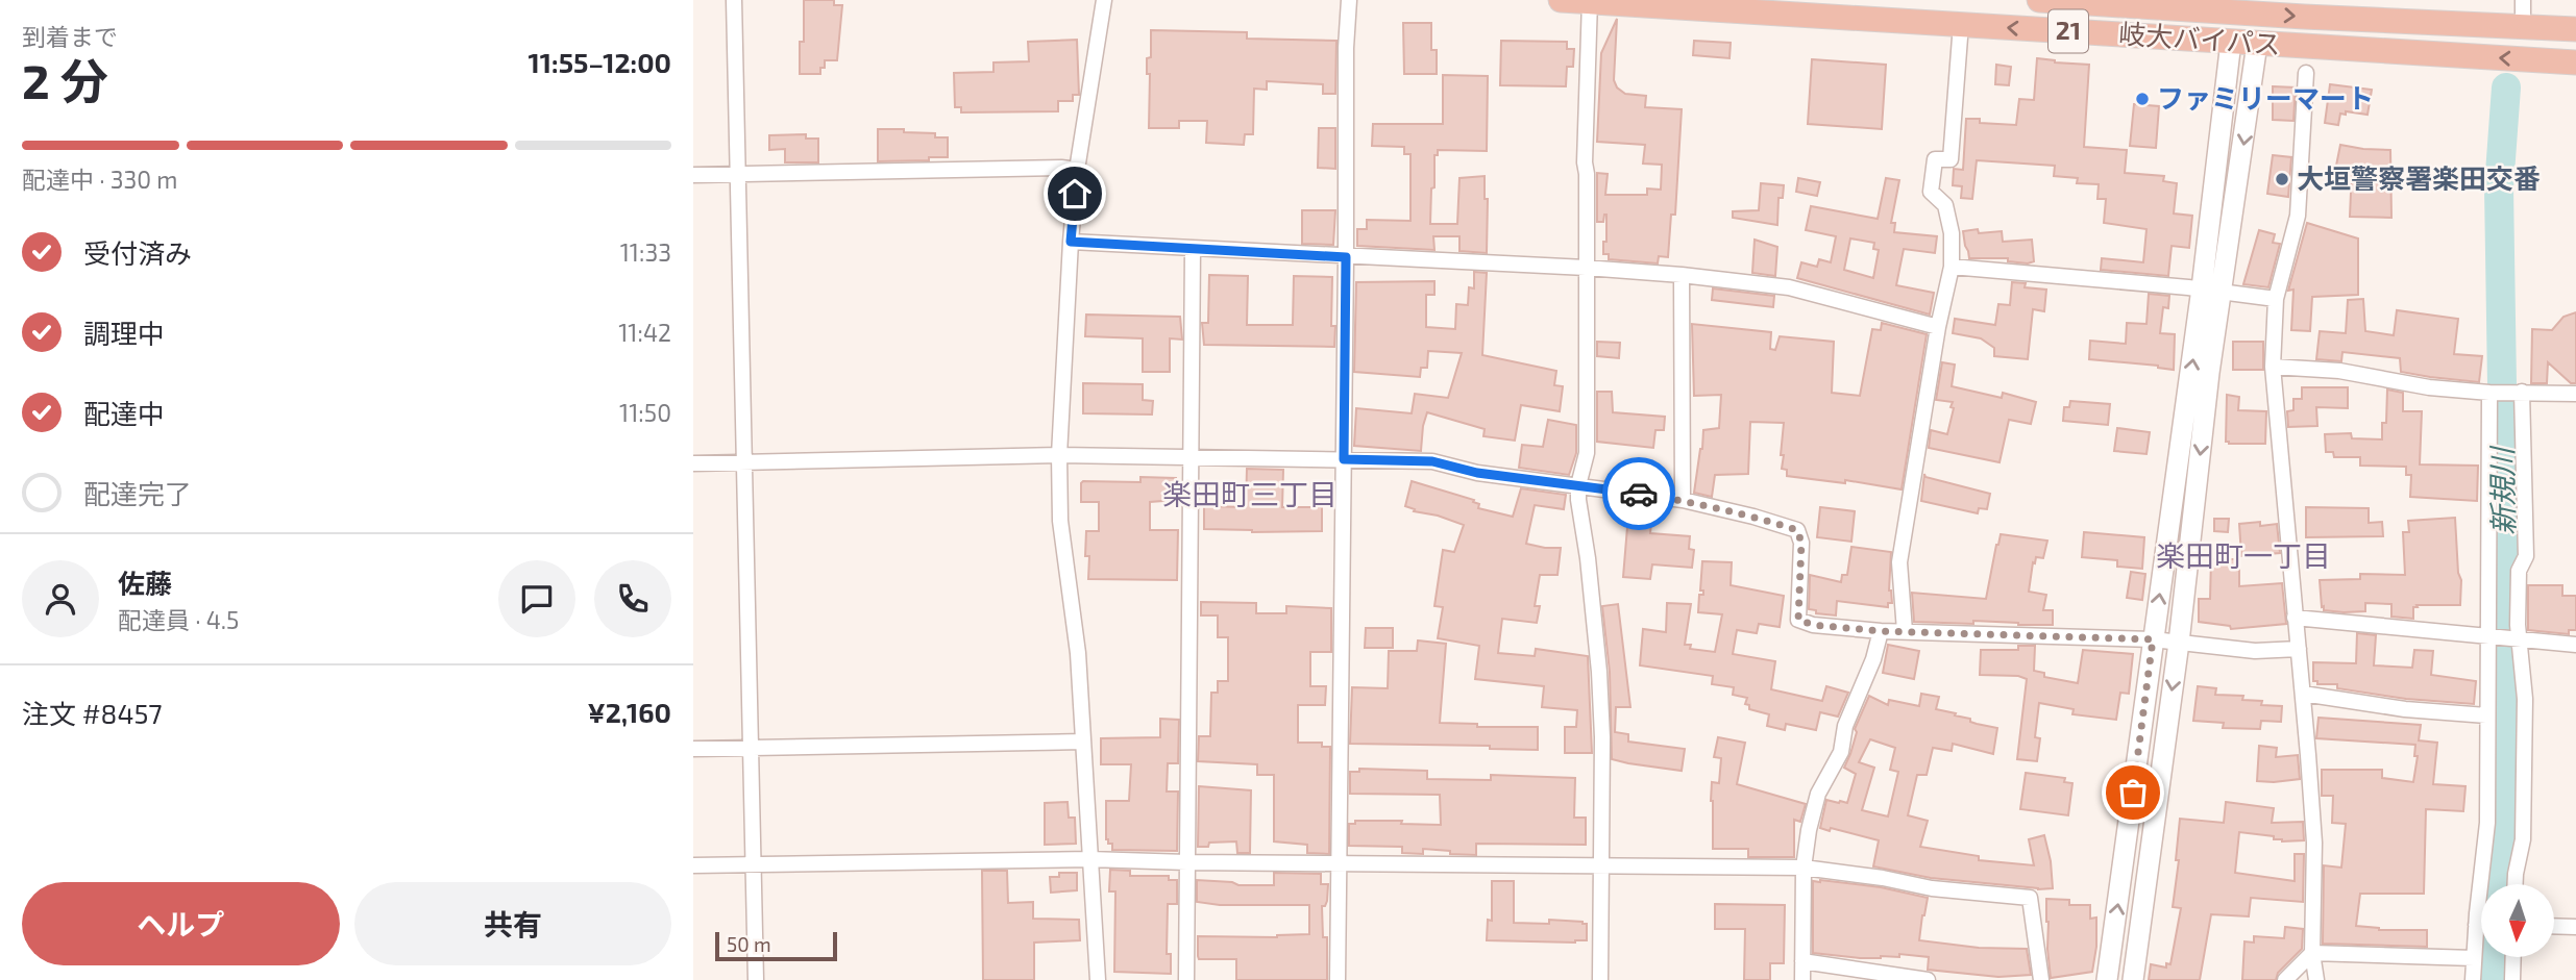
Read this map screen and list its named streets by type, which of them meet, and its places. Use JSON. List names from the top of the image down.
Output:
{
  "streets": {
    "highway": ["21", "岐大バイパス"]
  },
  "districts": ["楽田町三丁目", "楽田町一丁目"],
  "water": ["新規川"],
  "places": ["ファミリーマート", "大垣警察署楽田交番"],
  "scale_bar": "50 m",
  "north": "bottom",
  "page": {
    "heading": ["2 分", "到着まで", "11:55–12:00"],
    "panel": [
      "佐藤",
      "配達員 · 4.5",
      "注文 #8457",
      "¥2,160"
    ],
    "bar": "配達中 · 330 m",
    "list": [
      ["受付済み", "11:33"],
      ["調理中", "11:42"],
      ["配達中", "11:50"],
      "配達完了"
    ],
    "buttons": ["ヘルプ", "共有"],
    "scale": "50 m"
  }
}
